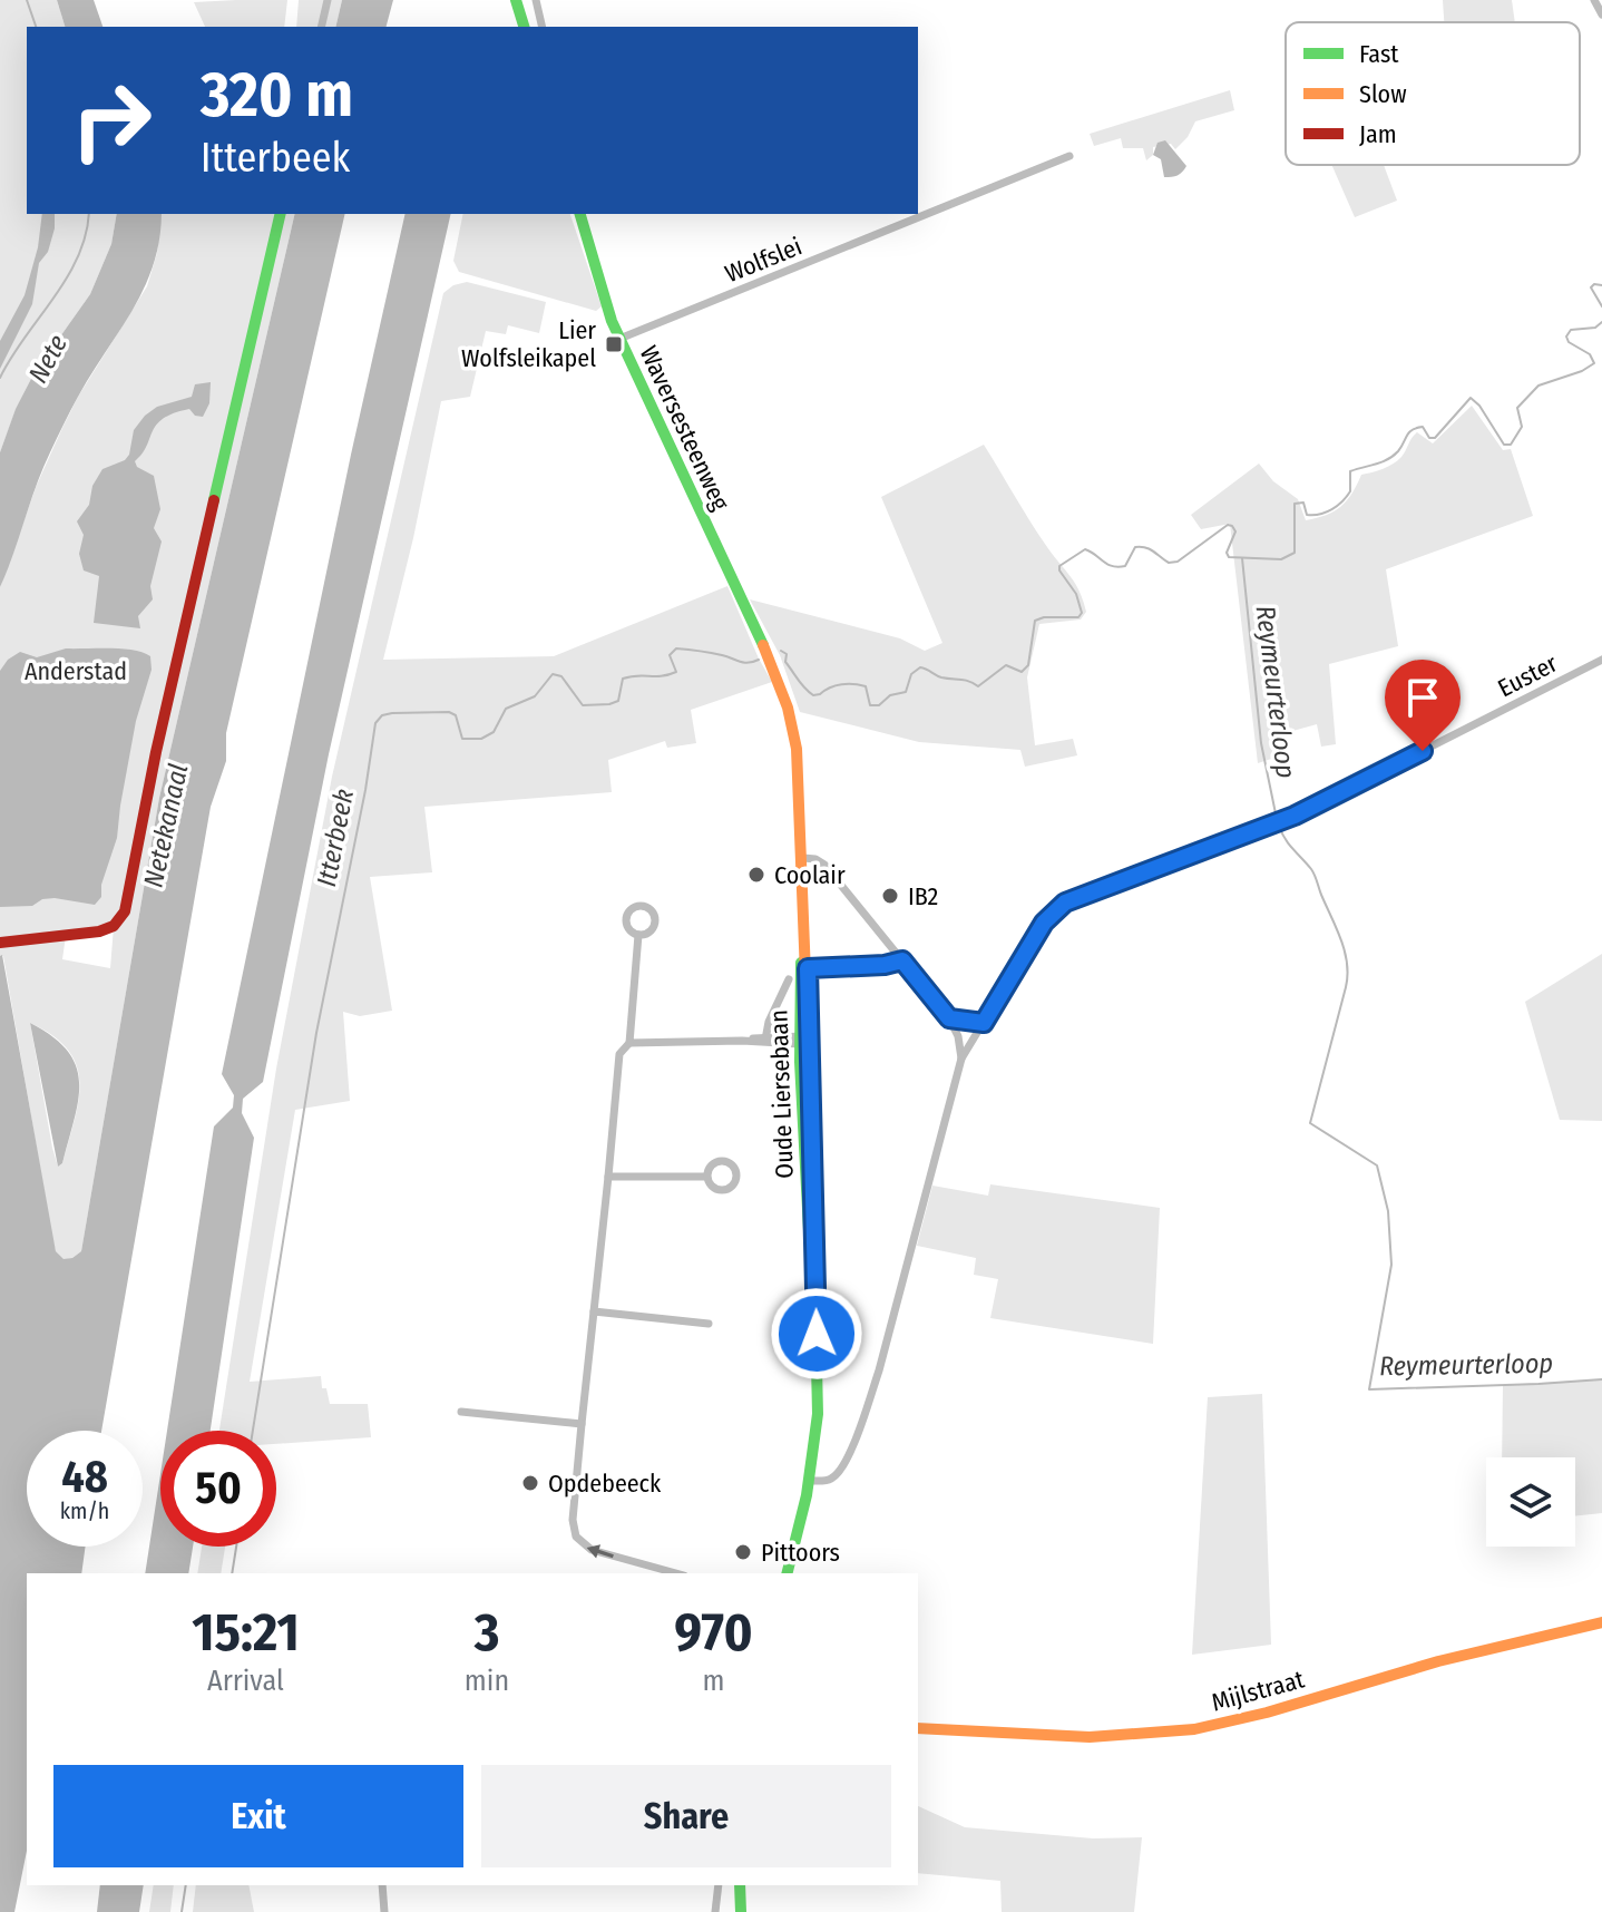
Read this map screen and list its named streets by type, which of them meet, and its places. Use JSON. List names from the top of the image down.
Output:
{
  "streets": {
    "main road": ["Waversesteenweg", "Oude Liersebaan", "Mijlstraat"],
    "street": ["Wolfslei", "Euster"]
  },
  "crossings": [
    ["Wolfslei", "Waversesteenweg"],
    ["Waversesteenweg", "Oude Liersebaan"]
  ],
  "water": [
    "Nete",
    "Reymeurterloop",
    "Netekanaal",
    "Itterbeek"
  ],
  "parks": ["Anderstad"],
  "places": {
    "transit": ["Lier Wolfsleikapel"],
    "other": [
      "Coolair",
      "IB2",
      "Opdebeeck",
      "Pittoors"
    ]
  },
  "legend": ["Fast", "Slow", "Jam"],
  "page": {
    "turn": ["320 m", "Itterbeek"],
    "speed": "48 km/h",
    "limit": "50",
    "eta": [
      "15:21",
      "Arrival",
      "3",
      "min",
      "970",
      "m"
    ],
    "buttons": ["Exit", "Share"]
  }
}
